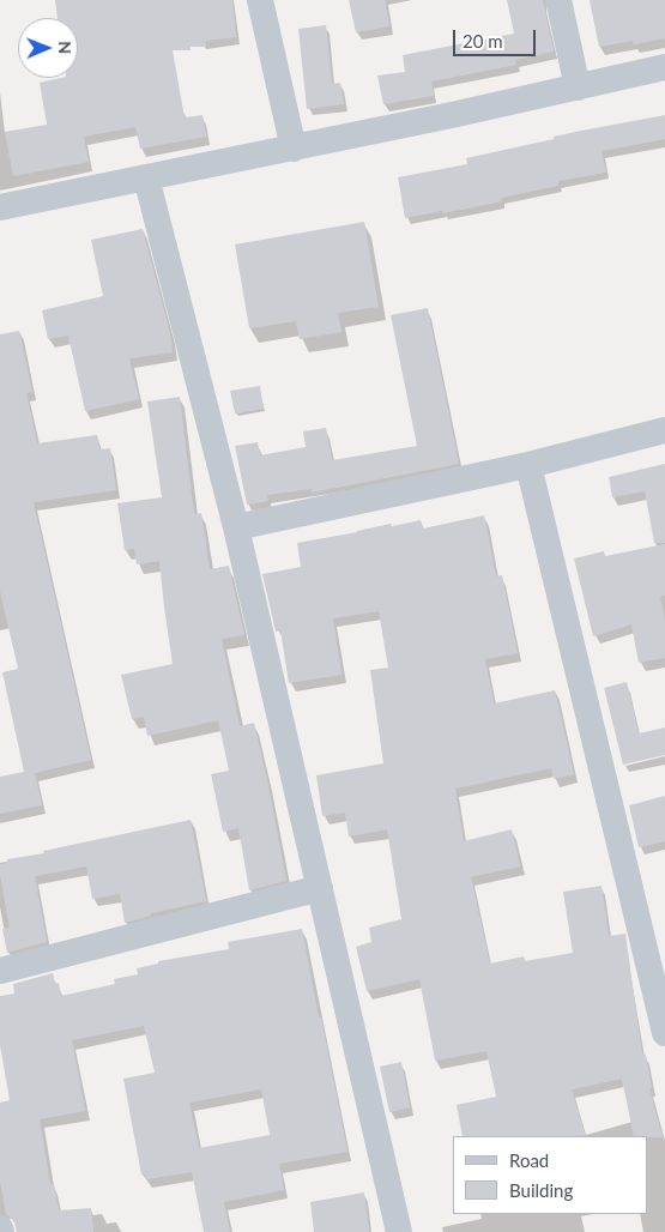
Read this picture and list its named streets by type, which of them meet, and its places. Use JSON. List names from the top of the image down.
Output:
{
  "legend": ["Road", "Building"],
  "scale_bar": "20 m",
  "north": "right"
}
